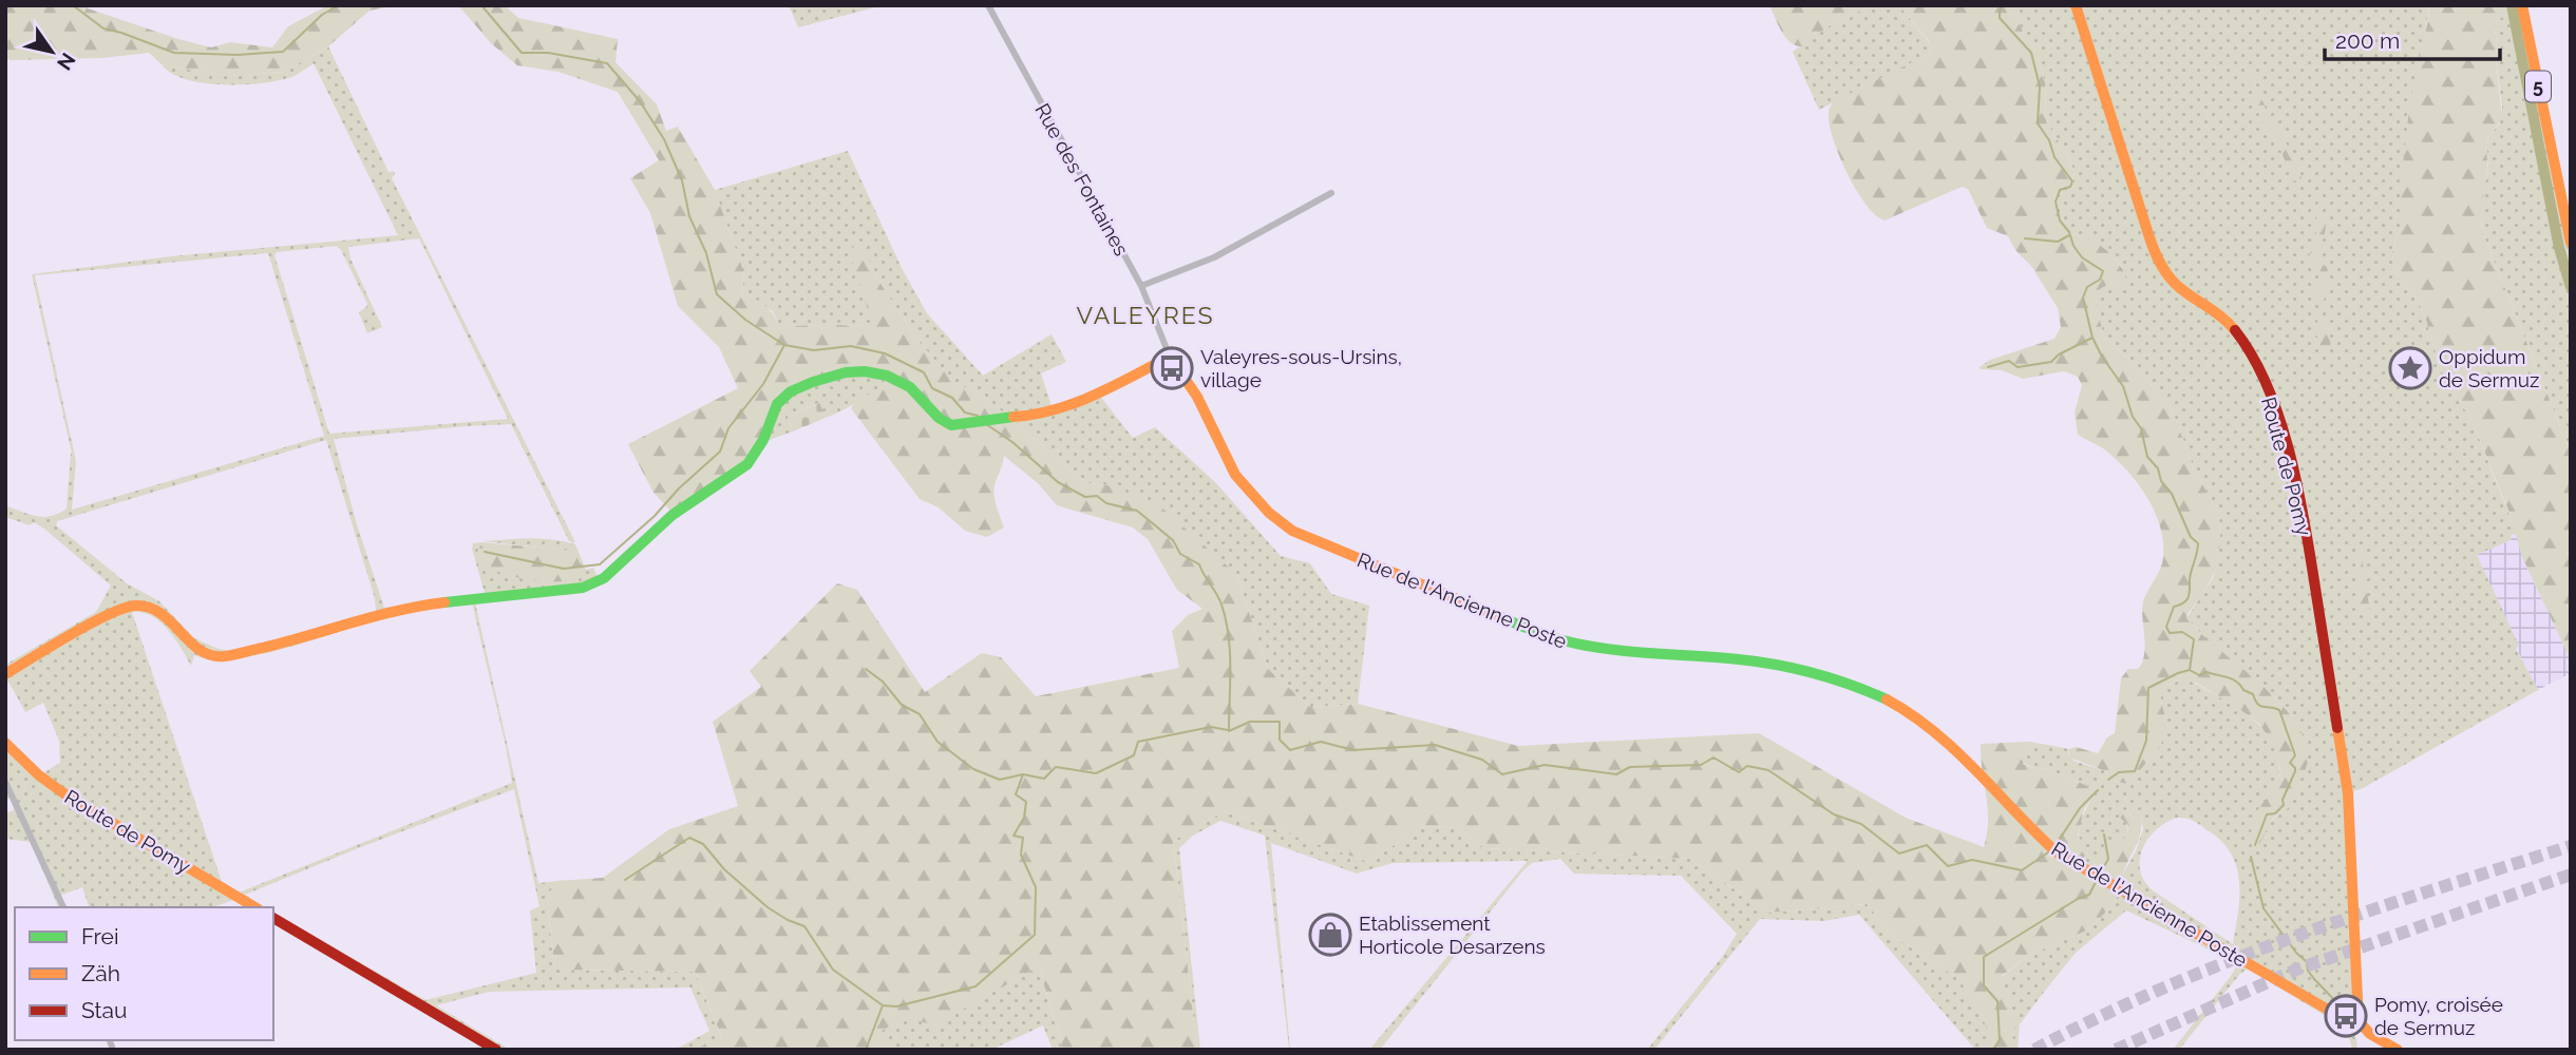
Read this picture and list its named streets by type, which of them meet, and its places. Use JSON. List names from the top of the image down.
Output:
{
  "streets": {
    "street": [
      "5",
      "Rue des Fontaines",
      "Route de Pomy",
      "Rue de l'Ancienne Poste"
    ]
  },
  "crossings": [
    ["Rue des Fontaines", "Rue de l'Ancienne Poste"],
    ["Route de Pomy", "Rue de l'Ancienne Poste"]
  ],
  "districts": ["VALEYRES"],
  "places": {
    "bus stop": ["Valeyres-sous-Ursins, village", "Pomy, croisée de Sermuz"],
    "place": ["Oppidum de Sermuz"],
    "shop": ["Etablissement Horticole Desarzens"]
  },
  "legend": ["Frei", "Zäh", "Stau"],
  "scale_bar": "200 m",
  "north": "bottom right"
}
